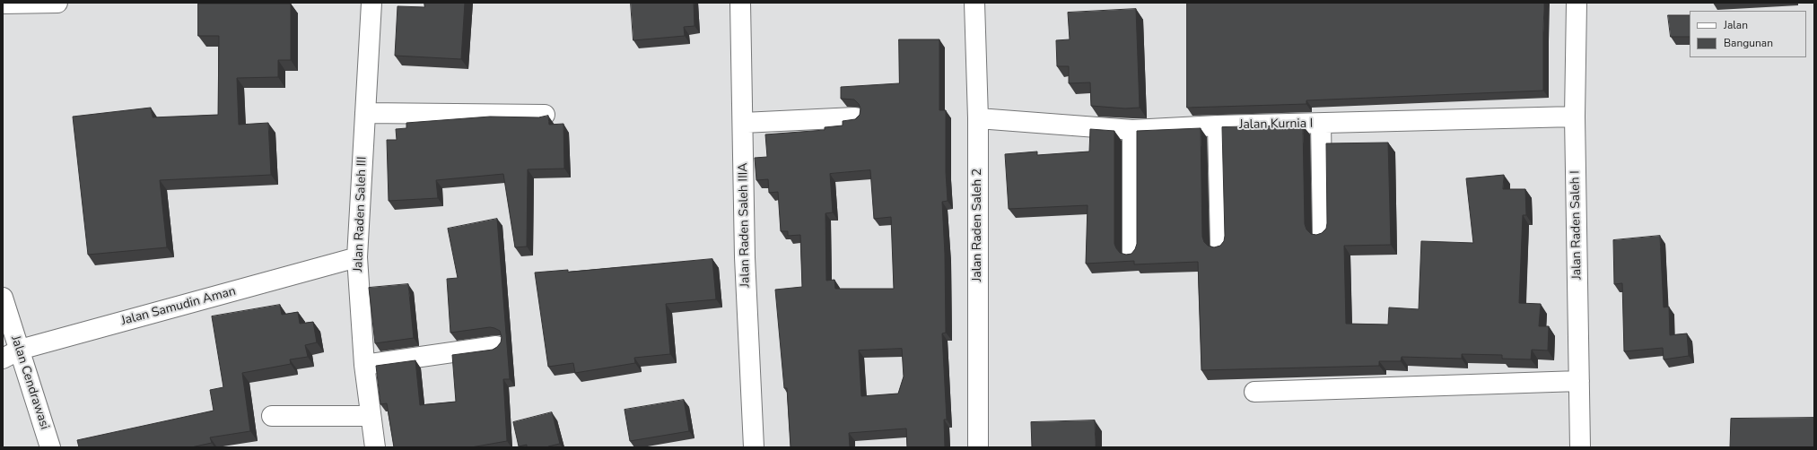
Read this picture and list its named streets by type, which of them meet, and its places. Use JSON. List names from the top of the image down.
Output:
{
  "streets": {
    "street": [
      "Jalan Kurnia I",
      "Jalan Raden Saleh III",
      "Jalan Raden Saleh IIIA",
      "Jalan Raden Saleh 2",
      "Jalan Raden Saleh I",
      "Jalan Samudin Aman",
      "Jalan Cendrawasi"
    ]
  },
  "crossings": [
    ["Jalan Kurnia I", "Jalan Raden Saleh 2"],
    ["Jalan Kurnia I", "Jalan Raden Saleh I"],
    ["Jalan Raden Saleh III", "Jalan Samudin Aman"],
    ["Jalan Samudin Aman", "Jalan Cendrawasi"]
  ],
  "legend": ["Jalan", "Bangunan"]
}
